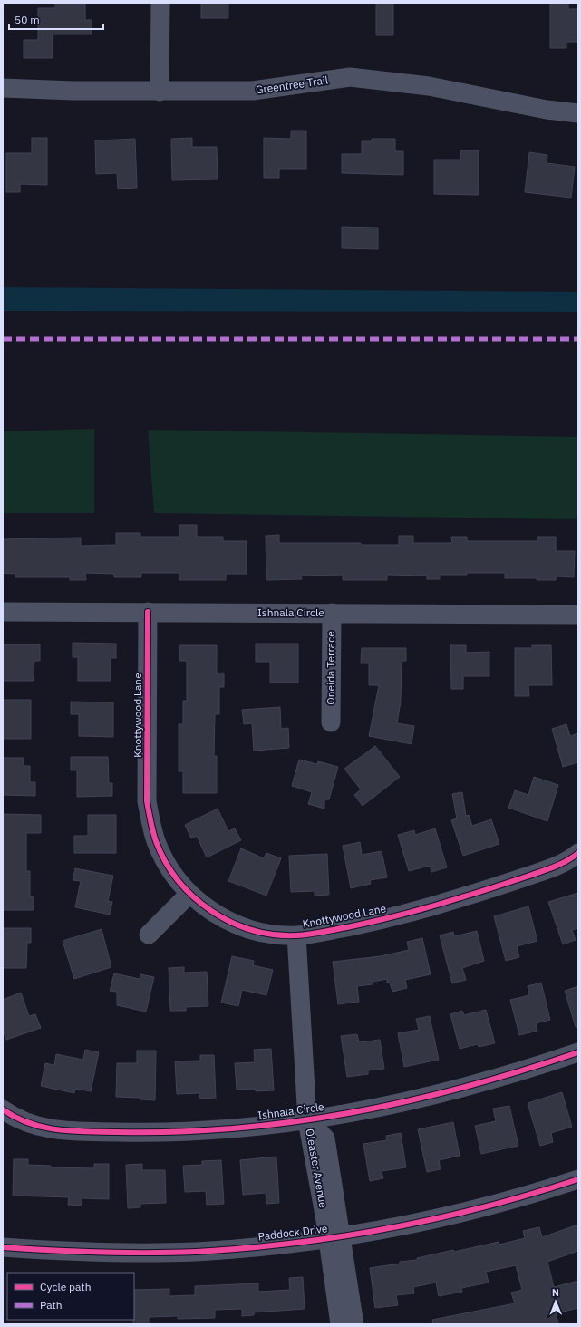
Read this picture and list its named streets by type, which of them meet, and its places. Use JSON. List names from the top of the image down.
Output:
{
  "streets": {
    "street": [
      "Greentree Trail",
      "Ishnala Circle",
      "Oneida Terrace",
      "Knottywood Lane",
      "Oleaster Avenue",
      "Paddock Drive"
    ]
  },
  "crossings": [
    ["Ishnala Circle", "Oneida Terrace"],
    ["Ishnala Circle", "Knottywood Lane"],
    ["Ishnala Circle", "Oleaster Avenue"],
    ["Knottywood Lane", "Oleaster Avenue"],
    ["Oleaster Avenue", "Paddock Drive"]
  ],
  "legend": ["Cycle path", "Path"],
  "scale_bar": "50 m",
  "north": "top"
}
